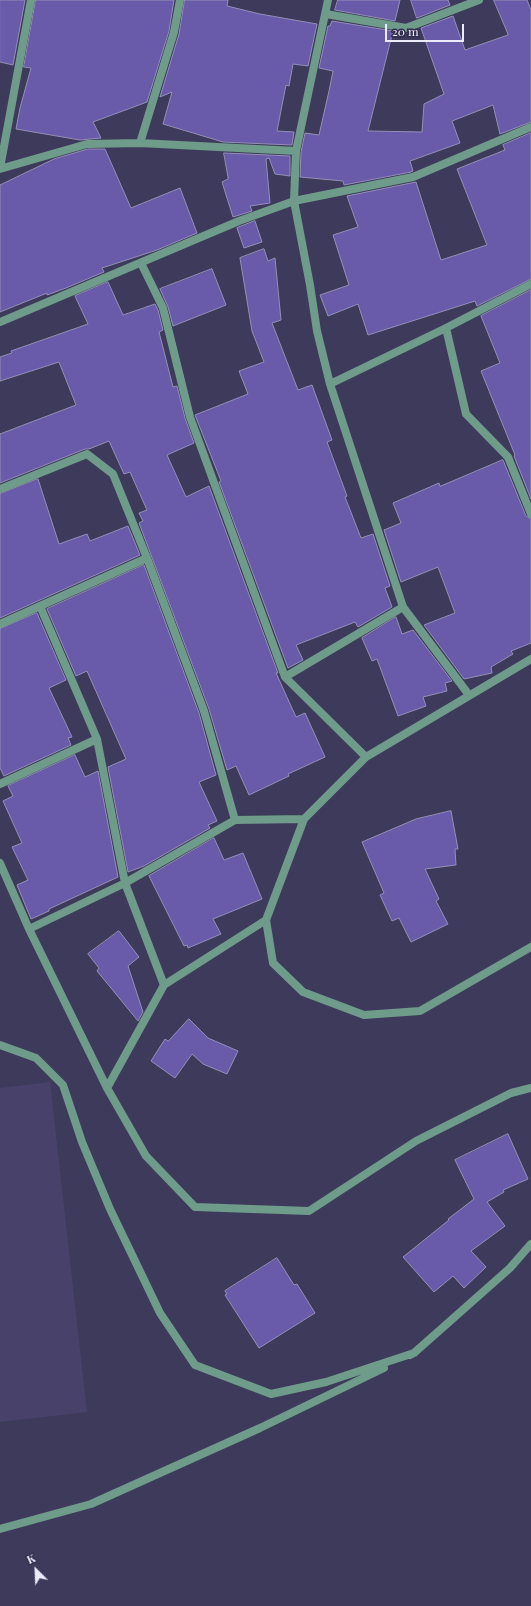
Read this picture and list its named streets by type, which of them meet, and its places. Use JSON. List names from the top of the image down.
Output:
{
  "scale_bar": "20 m",
  "north": "top left"
}
